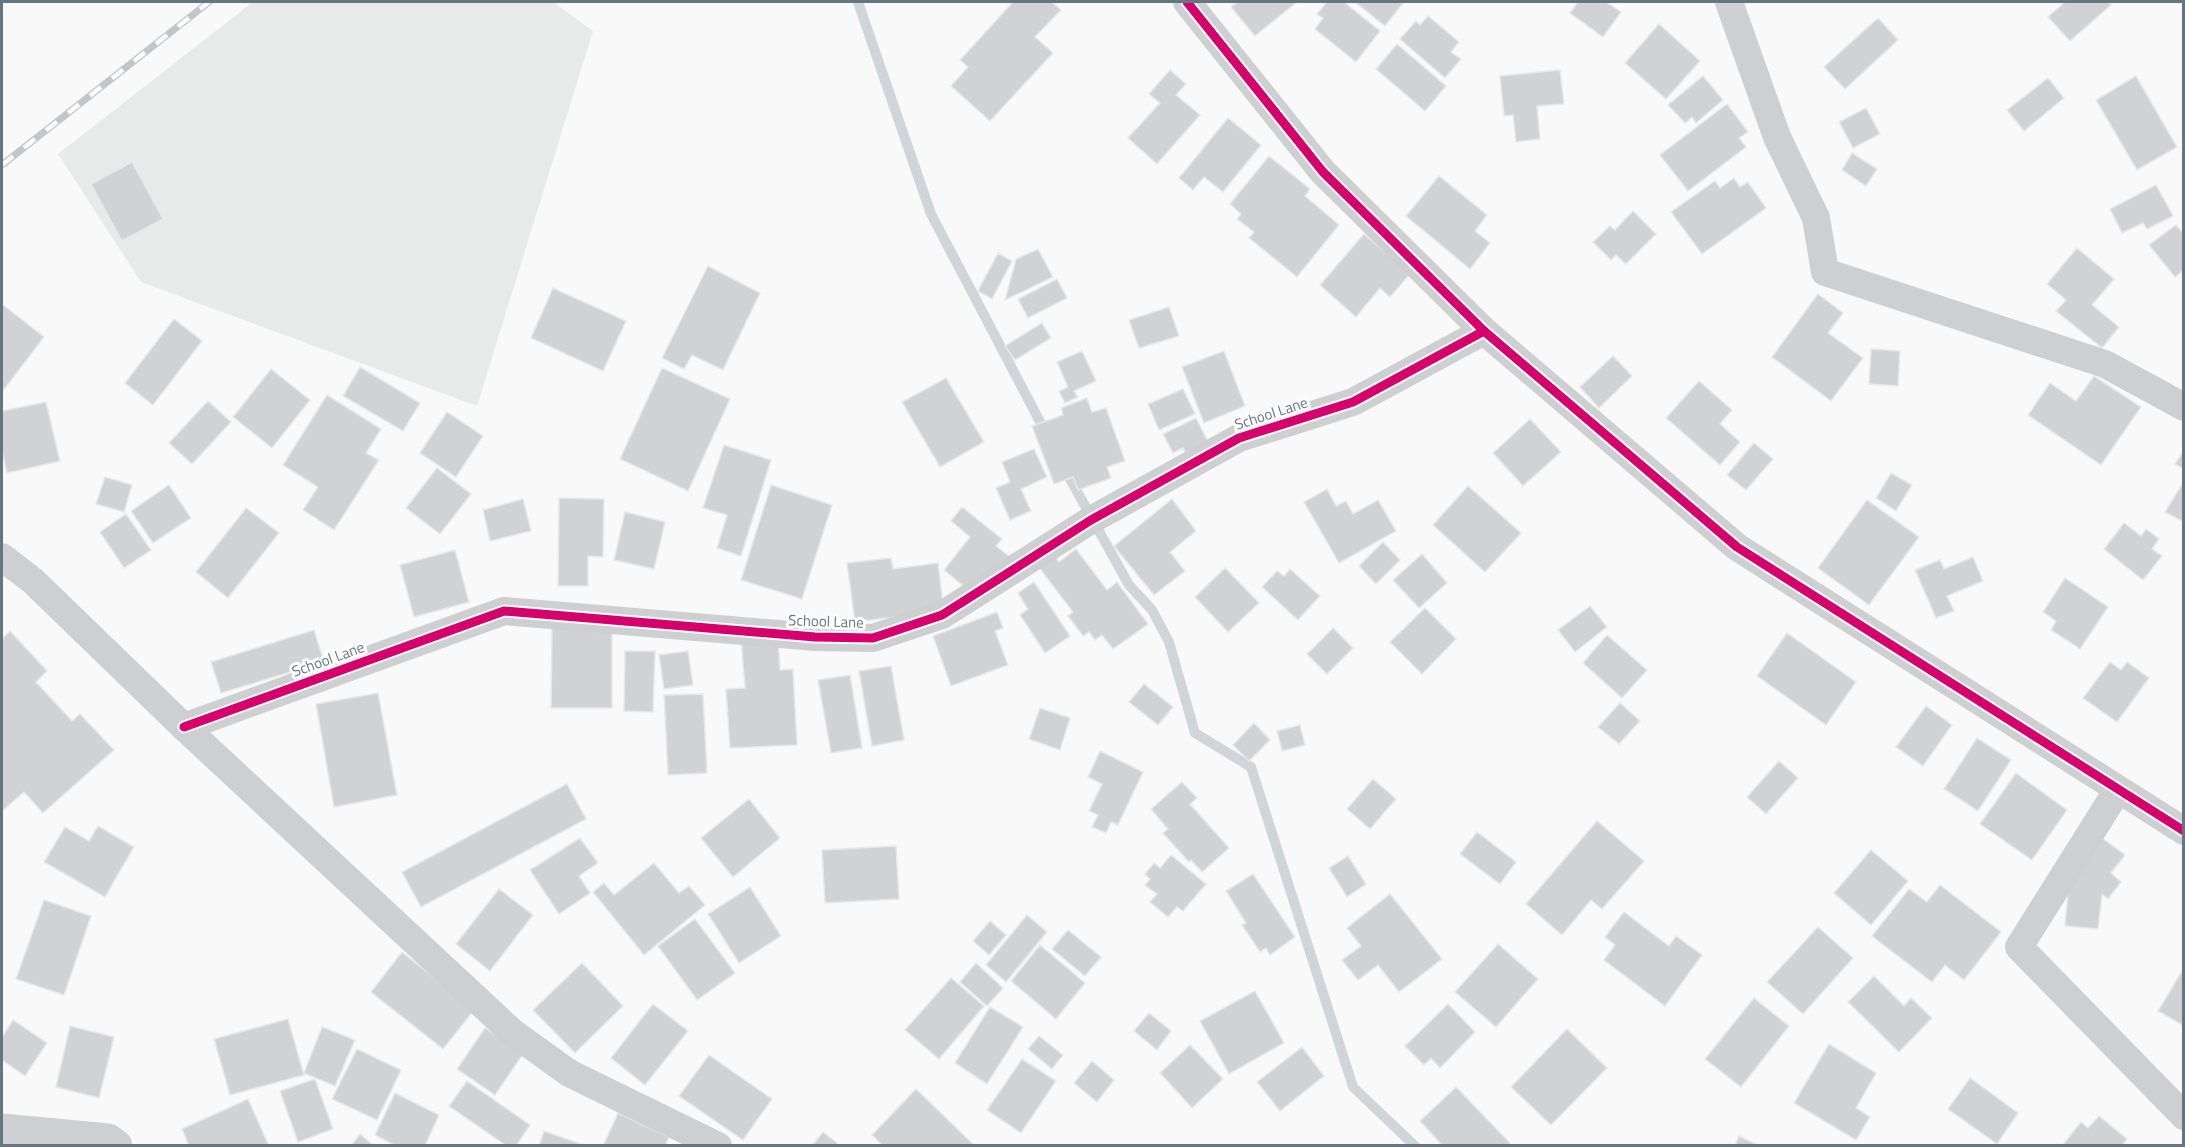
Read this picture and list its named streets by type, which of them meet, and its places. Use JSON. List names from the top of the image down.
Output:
{
  "streets": {
    "street": ["School Lane"]
  }
}
